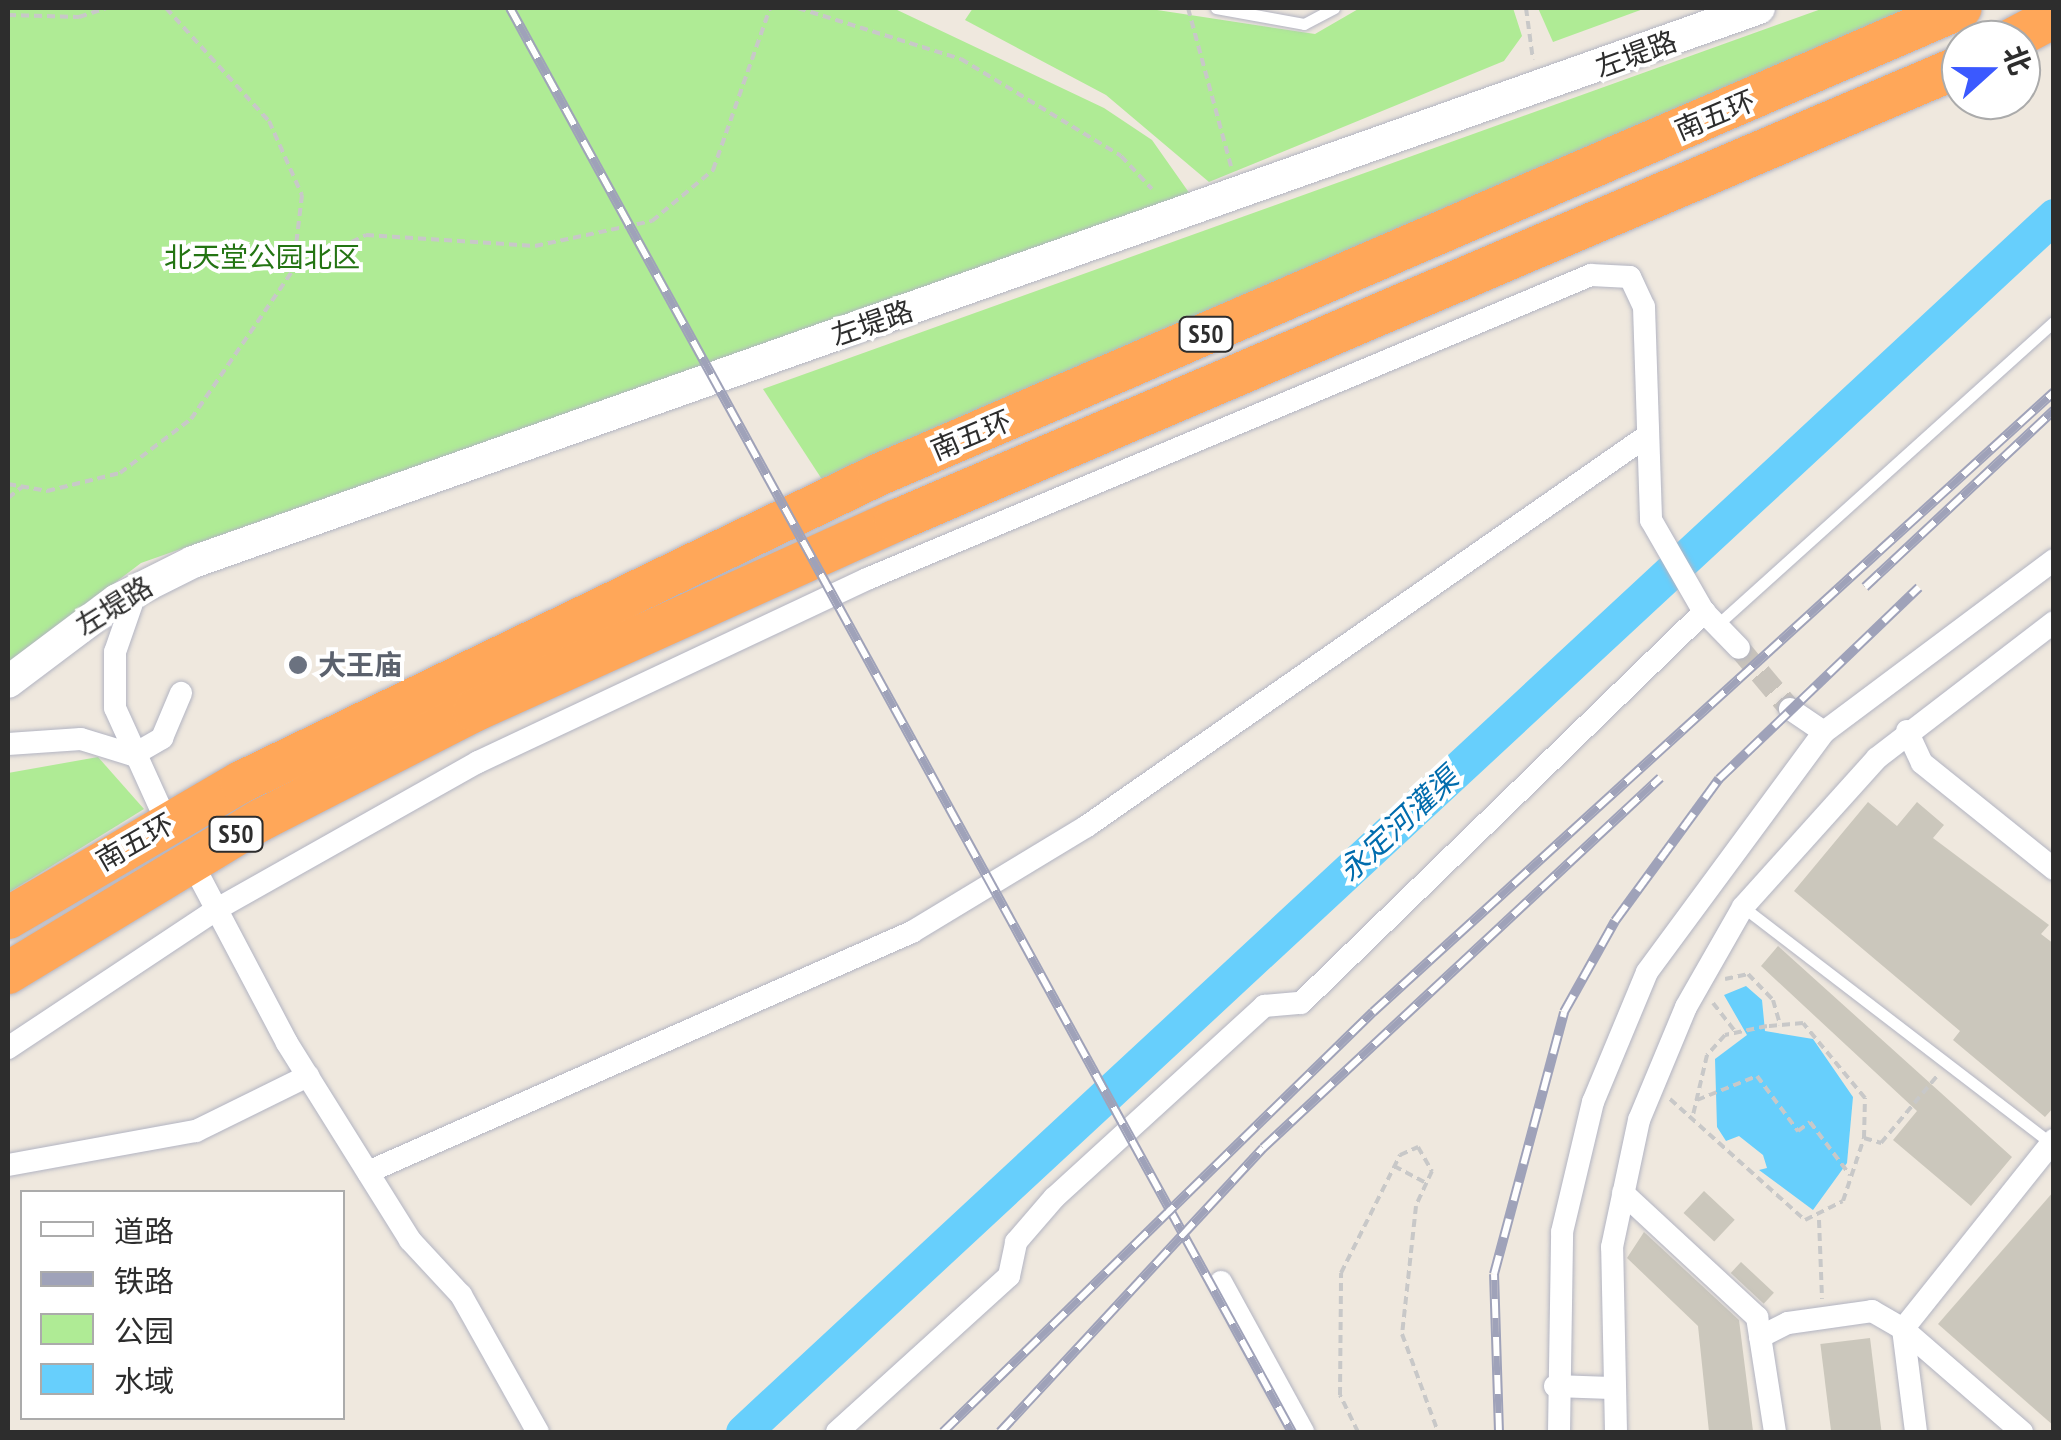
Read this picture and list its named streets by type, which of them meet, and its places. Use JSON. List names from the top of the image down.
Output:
{
  "streets": {
    "highway": ["南五环", "S50"],
    "main road": ["左堤路"]
  },
  "water": ["永定河灌渠"],
  "parks": ["北天堂公园北区"],
  "places": ["大王庙"],
  "legend": [
    "道路",
    "铁路",
    "公园",
    "水域"
  ],
  "north": "right"
}
